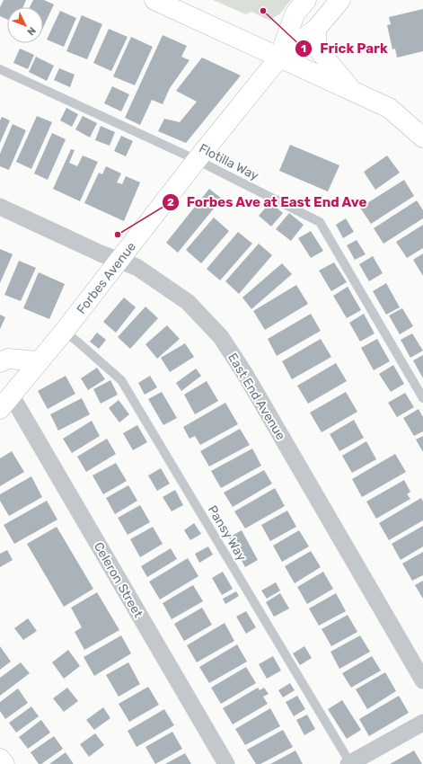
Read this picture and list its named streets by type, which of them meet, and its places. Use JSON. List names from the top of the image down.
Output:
{
  "streets": {
    "main road": ["Forbes Avenue"],
    "street": ["East End Avenue", "Celeron Street"],
    "lane": ["Flotilla Way", "Pansy Way"]
  },
  "crossings": [
    ["Flotilla Way", "Forbes Avenue"],
    ["Forbes Avenue", "East End Avenue"],
    ["Forbes Avenue", "Pansy Way"],
    ["Forbes Avenue", "Celeron Street"]
  ],
  "places": ["Frick Park", "Forbes Ave at East End Ave"],
  "north": "bottom right"
}
